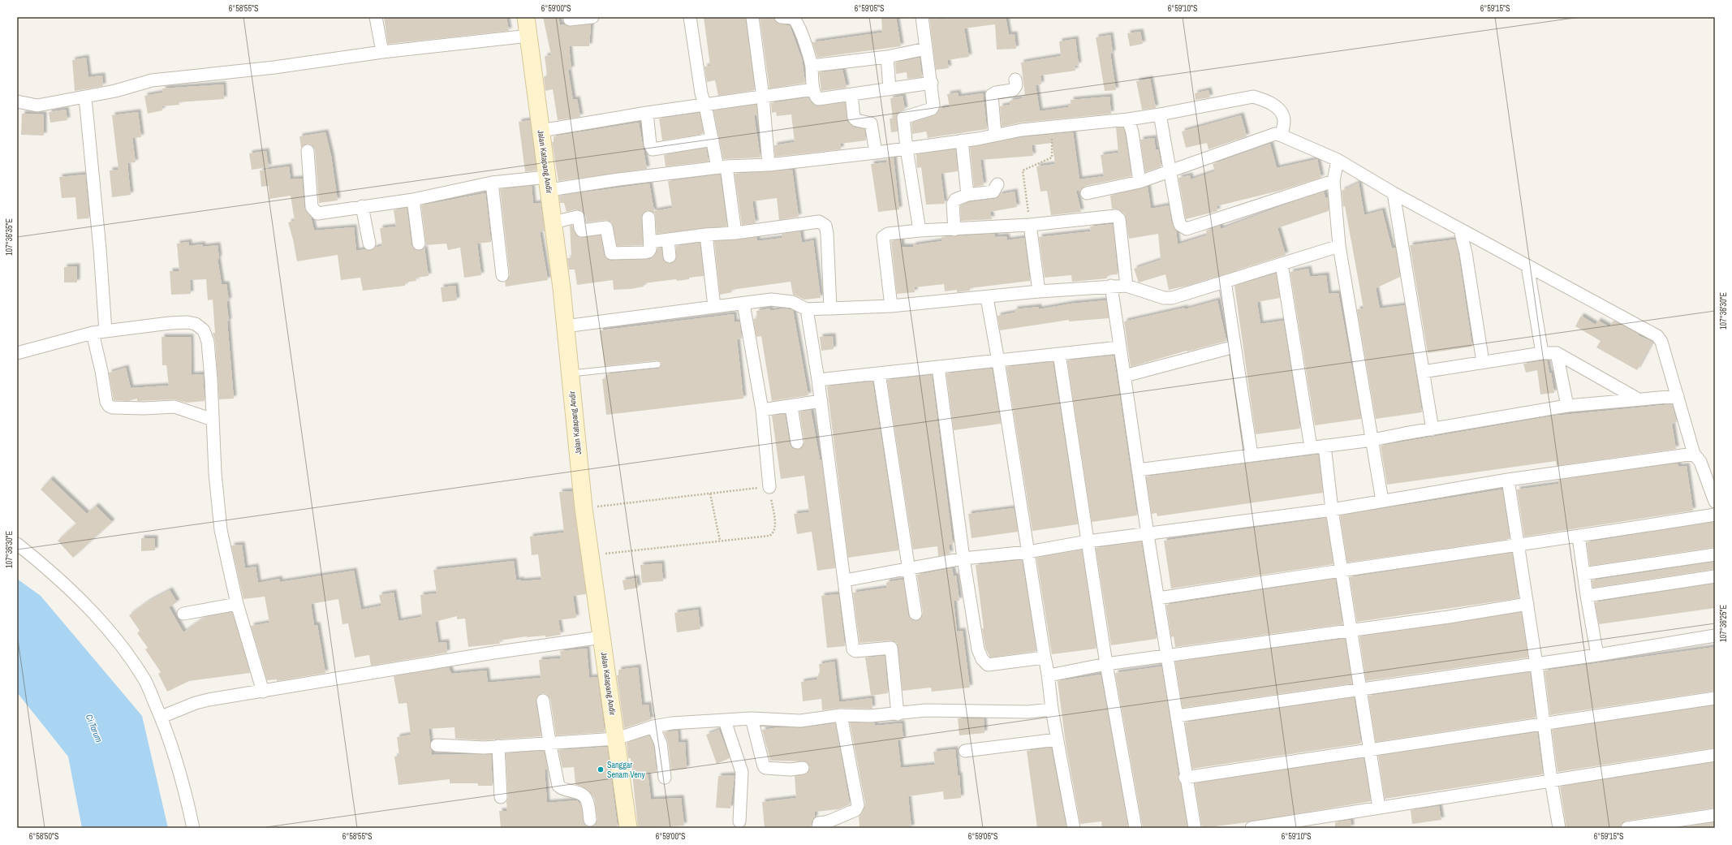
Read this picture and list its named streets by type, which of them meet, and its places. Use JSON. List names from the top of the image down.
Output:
{
  "streets": {
    "street": ["Jalan Katapang Andir"]
  },
  "water": ["Ci Tarum"],
  "places": ["Sanggar Senam Veny"],
  "coordinates": [
    "6°58'55\"S",
    "6°59'00\"S",
    "6°59'05\"S",
    "6°59'10\"S",
    "6°59'15\"S",
    "107°36'35\"E",
    "107°36'30\"E",
    "107°36'25\"E",
    "6°58'50\"S"
  ]
}
